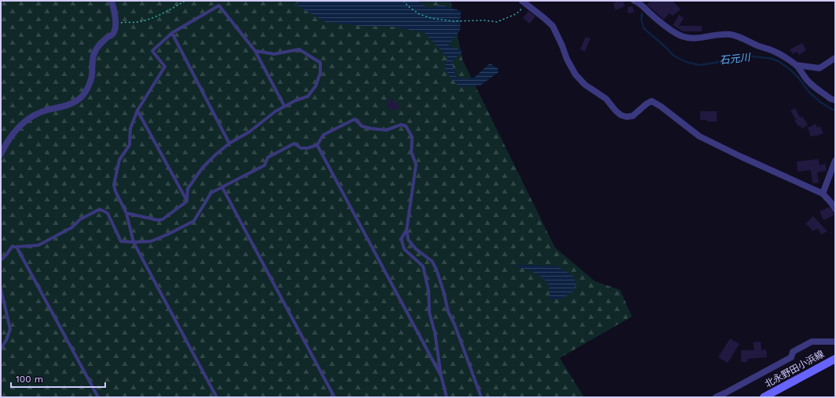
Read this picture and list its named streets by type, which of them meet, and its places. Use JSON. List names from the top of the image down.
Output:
{
  "streets": {
    "main road": ["北永野田小浜線"]
  },
  "water": ["石元川"],
  "scale_bar": "100 m"
}
